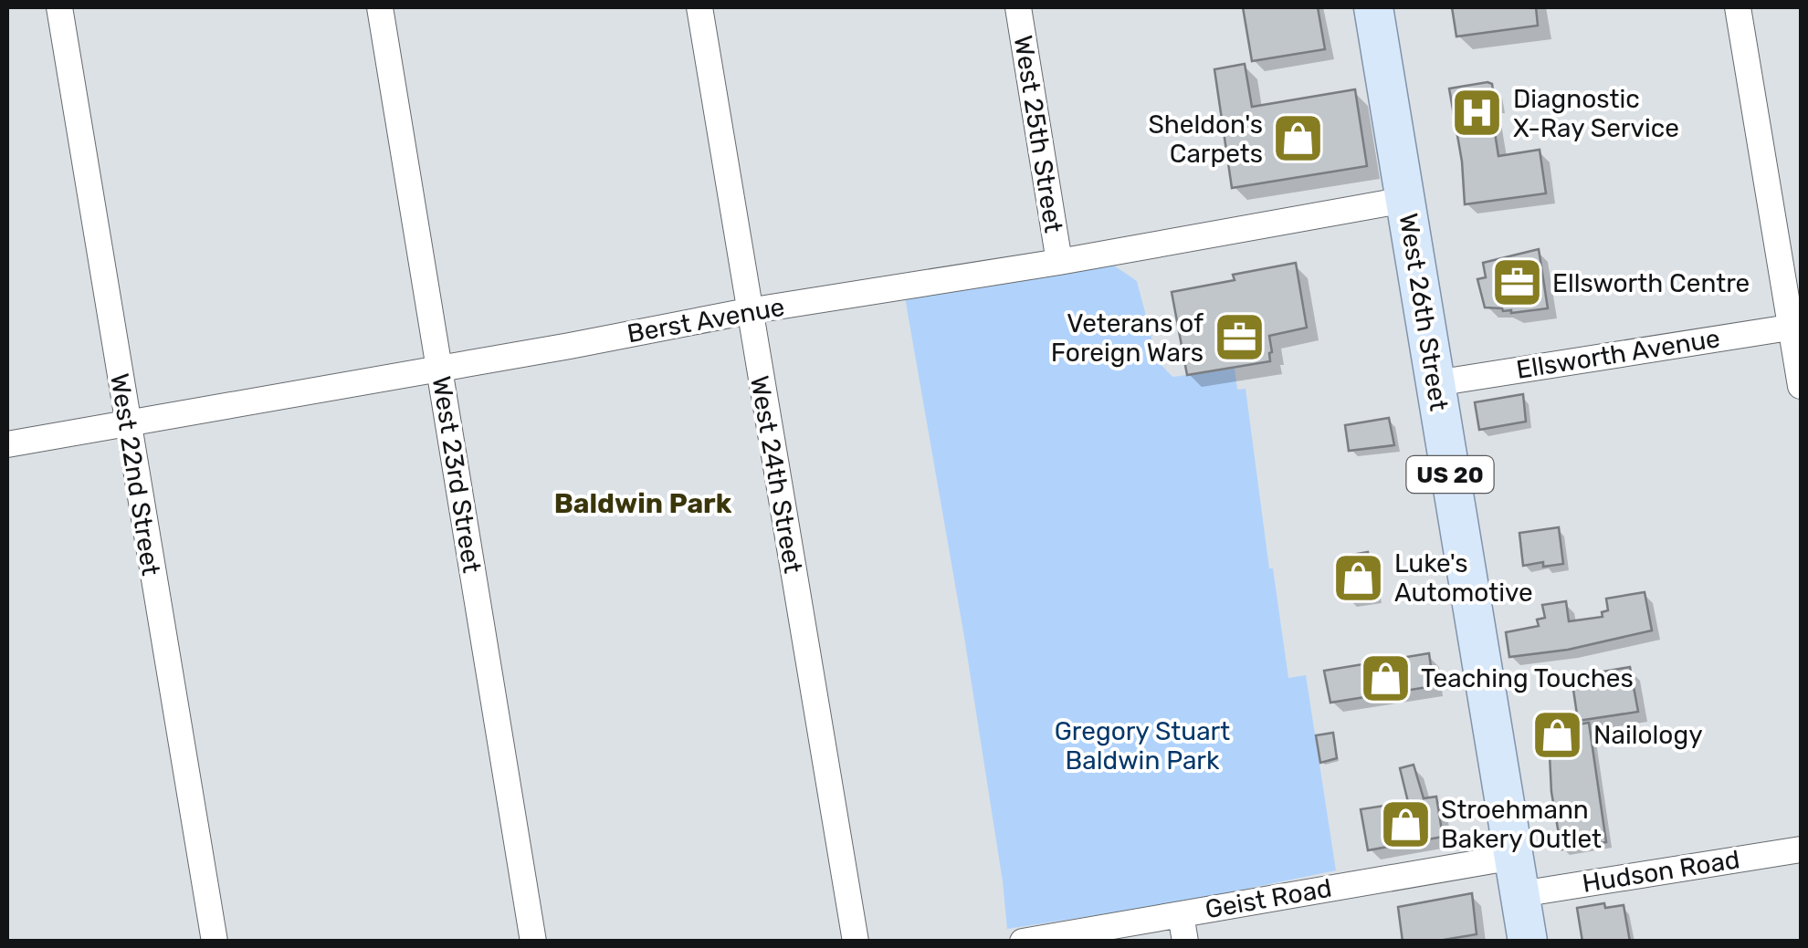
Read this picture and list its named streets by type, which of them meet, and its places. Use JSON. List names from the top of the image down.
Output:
{
  "streets": {
    "main road": ["West 26th Street", "US 20"],
    "street": [
      "West 25th Street",
      "Berst Avenue",
      "Ellsworth Avenue",
      "West 22nd Street",
      "West 23rd Street",
      "West 24th Street",
      "Hudson Road",
      "Geist Road"
    ]
  },
  "crossings": [
    ["West 25th Street", "Berst Avenue"],
    ["West 26th Street", "Berst Avenue"],
    ["West 26th Street", "Ellsworth Avenue"],
    ["West 26th Street", "Hudson Road"],
    ["West 26th Street", "Geist Road"],
    ["Berst Avenue", "West 22nd Street"],
    ["Berst Avenue", "West 23rd Street"],
    ["Berst Avenue", "West 24th Street"]
  ],
  "districts": ["Baldwin Park"],
  "parks": ["Gregory Stuart Baldwin Park"],
  "places": {
    "hospital": ["Diagnostic X-Ray Service"],
    "shop": [
      "Sheldon's Carpets",
      "Luke's Automotive",
      "Teaching Touches",
      "Nailology",
      "Stroehmann Bakery Outlet"
    ],
    "office": ["Ellsworth Centre", "Veterans of Foreign Wars"]
  }
}
